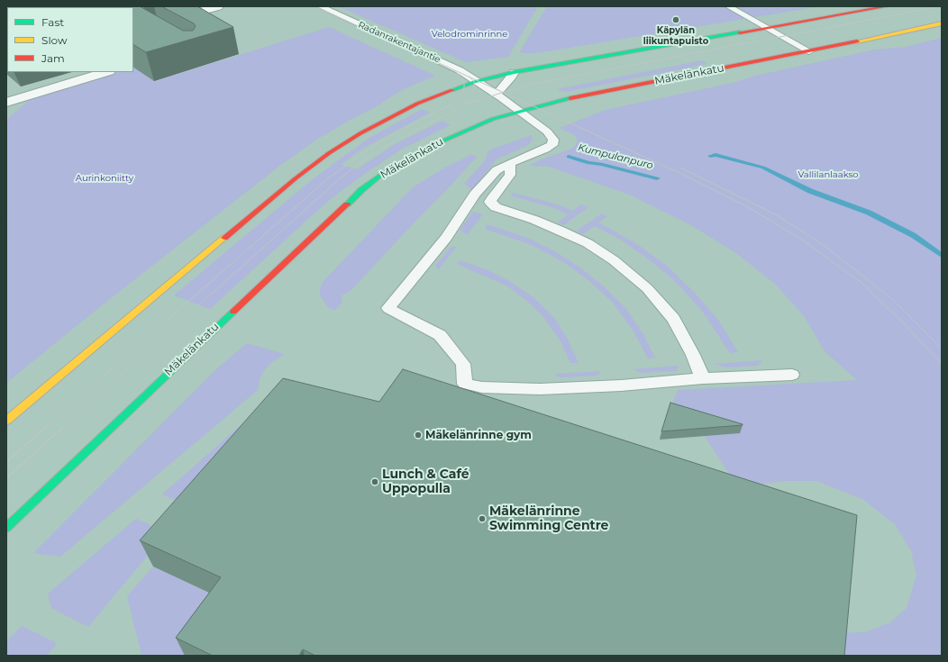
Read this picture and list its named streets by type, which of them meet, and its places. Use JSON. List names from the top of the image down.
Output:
{
  "streets": {
    "main road": ["Mäkelänkatu"],
    "lane": ["Radanrakentajantie"]
  },
  "crossings": [
    ["Radanrakentajantie", "Mäkelänkatu"]
  ],
  "water": ["Kumpulanpuro"],
  "parks": ["Velodrominrinne", "Vallilanlaakso", "Aurinkoniitty"],
  "places": [
    "Käpylän liikuntapuisto",
    "Mäkelänrinne gym",
    "Lunch & Café Uppopulla",
    "Mäkelänrinne Swimming Centre"
  ],
  "legend": ["Fast", "Slow", "Jam"]
}
